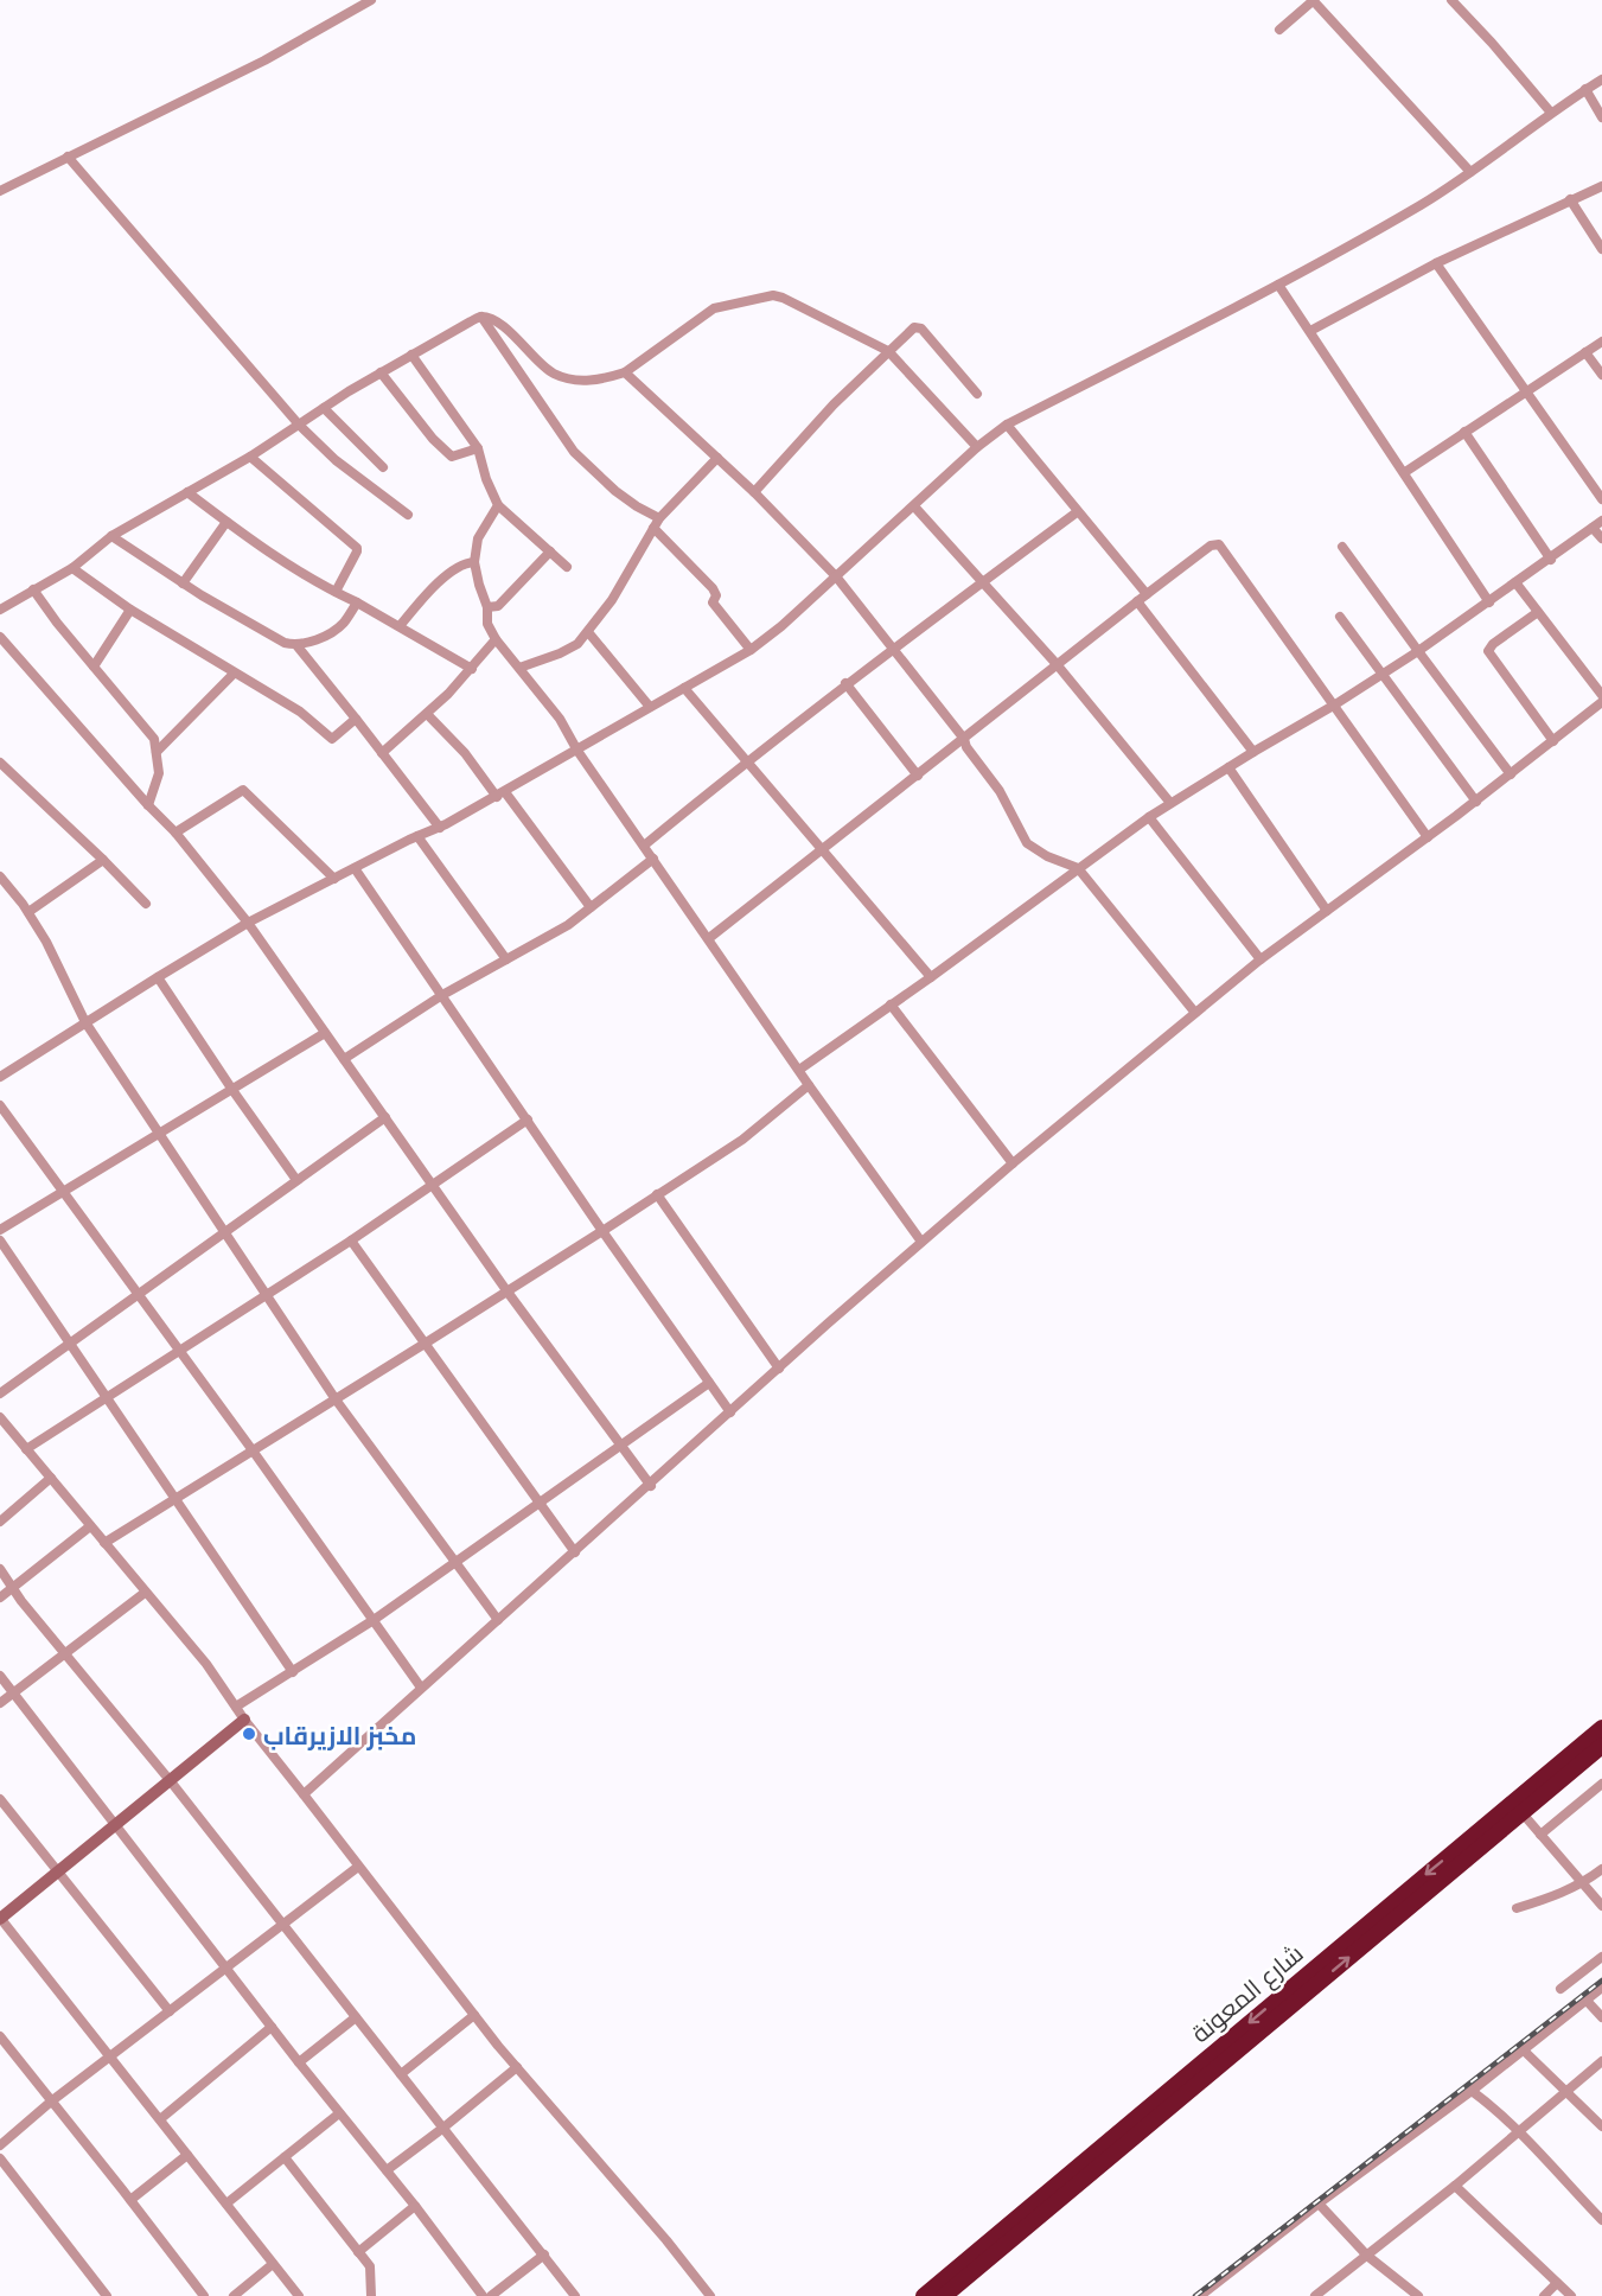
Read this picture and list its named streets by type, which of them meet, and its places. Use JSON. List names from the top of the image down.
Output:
{
  "streets": {
    "highway": ["شارع المعونة"]
  },
  "places": ["مخبز الازيرقاب"]
}
